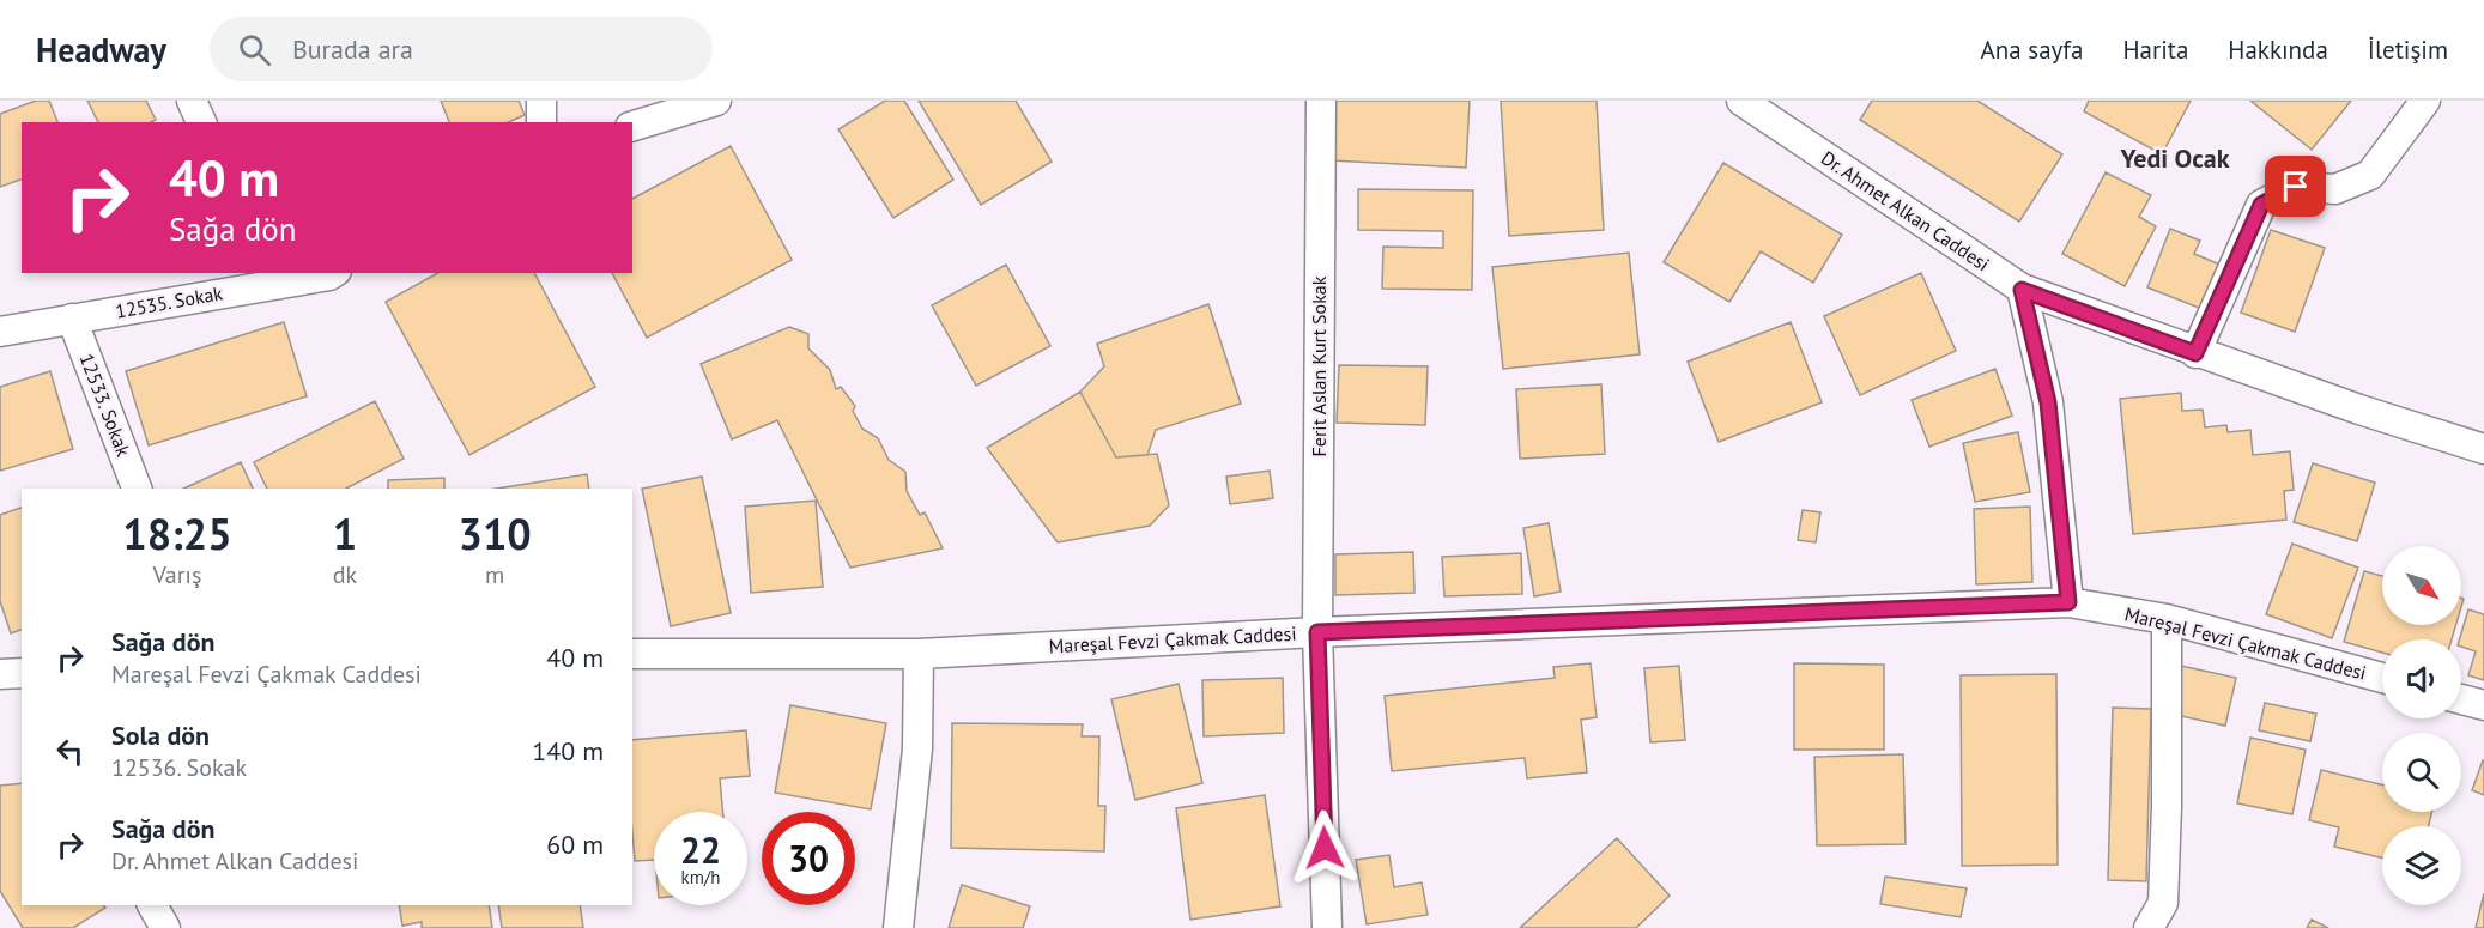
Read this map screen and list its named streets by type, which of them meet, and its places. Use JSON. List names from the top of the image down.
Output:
{
  "streets": {
    "street": [
      "Dr. Ahmet Alkan Caddesi",
      "12535. Sokak",
      "Ferit Aslan Kurt Sokak",
      "12533. Sokak",
      "Mareşal Fevzi Çakmak Caddesi"
    ]
  },
  "crossings": [
    ["12535. Sokak", "12533. Sokak"],
    ["Ferit Aslan Kurt Sokak", "Mareşal Fevzi Çakmak Caddesi"]
  ],
  "districts": ["Yedi Ocak"],
  "north": "bottom right",
  "page": {
    "header": "Headway",
    "search": "Burada ara",
    "nav": [
      "Ana sayfa",
      "Harita",
      "Hakkında",
      "İletişim"
    ],
    "turn": ["40 m", "Sağa dön"],
    "eta": [
      "18:25",
      "Varış",
      "1",
      "dk",
      "310",
      "m"
    ],
    "list": [
      {
        "name": "Sağa dön",
        "note": "Mareşal Fevzi Çakmak Caddesi",
        "value": "40 m"
      },
      {
        "name": "Sola dön",
        "note": "12536. Sokak",
        "value": "140 m"
      },
      {
        "name": "Sağa dön",
        "note": "Dr. Ahmet Alkan Caddesi",
        "value": "60 m"
      }
    ],
    "speed": "22 km/h",
    "limit": "30"
  }
}
